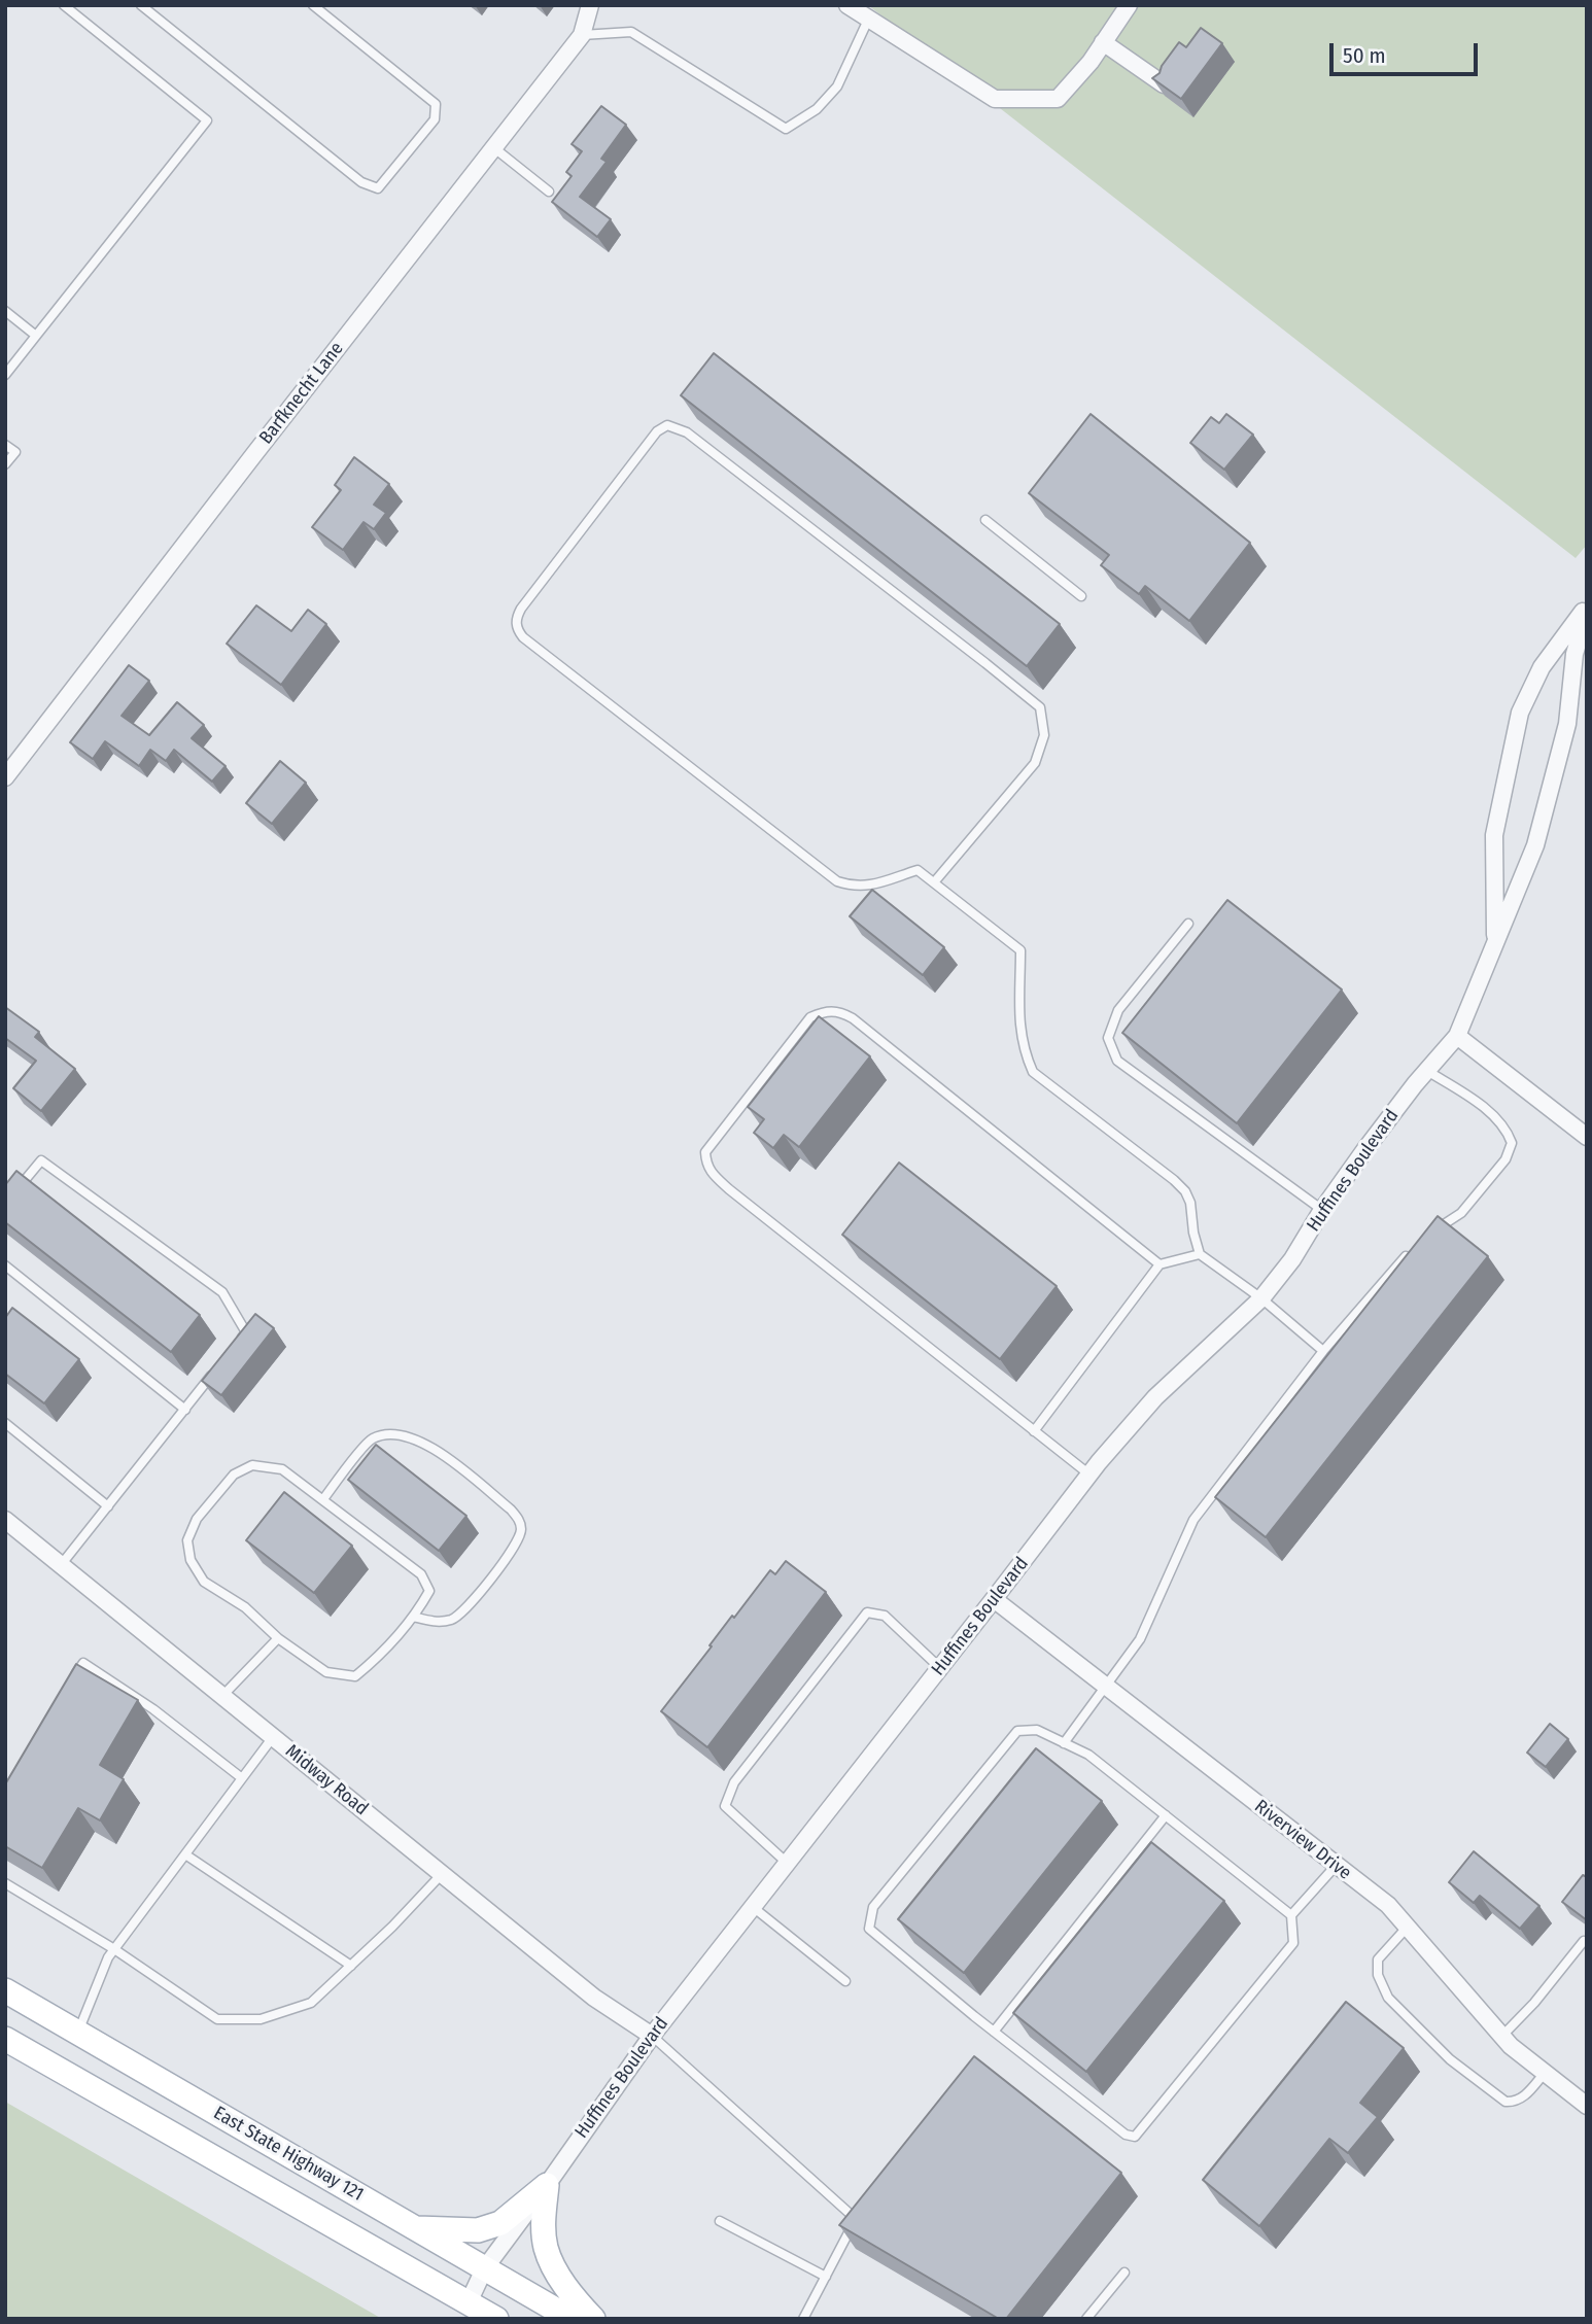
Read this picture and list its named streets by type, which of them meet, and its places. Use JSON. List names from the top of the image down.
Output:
{
  "streets": {
    "main road": ["East State Highway 121"],
    "street": [
      "Barfknecht Lane",
      "Huffines Boulevard",
      "Midway Road",
      "Riverview Drive"
    ]
  },
  "crossings": [
    ["Huffines Boulevard", "Midway Road"],
    ["Huffines Boulevard", "Riverview Drive"],
    ["Huffines Boulevard", "East State Highway 121"]
  ],
  "scale_bar": "50 m"
}
